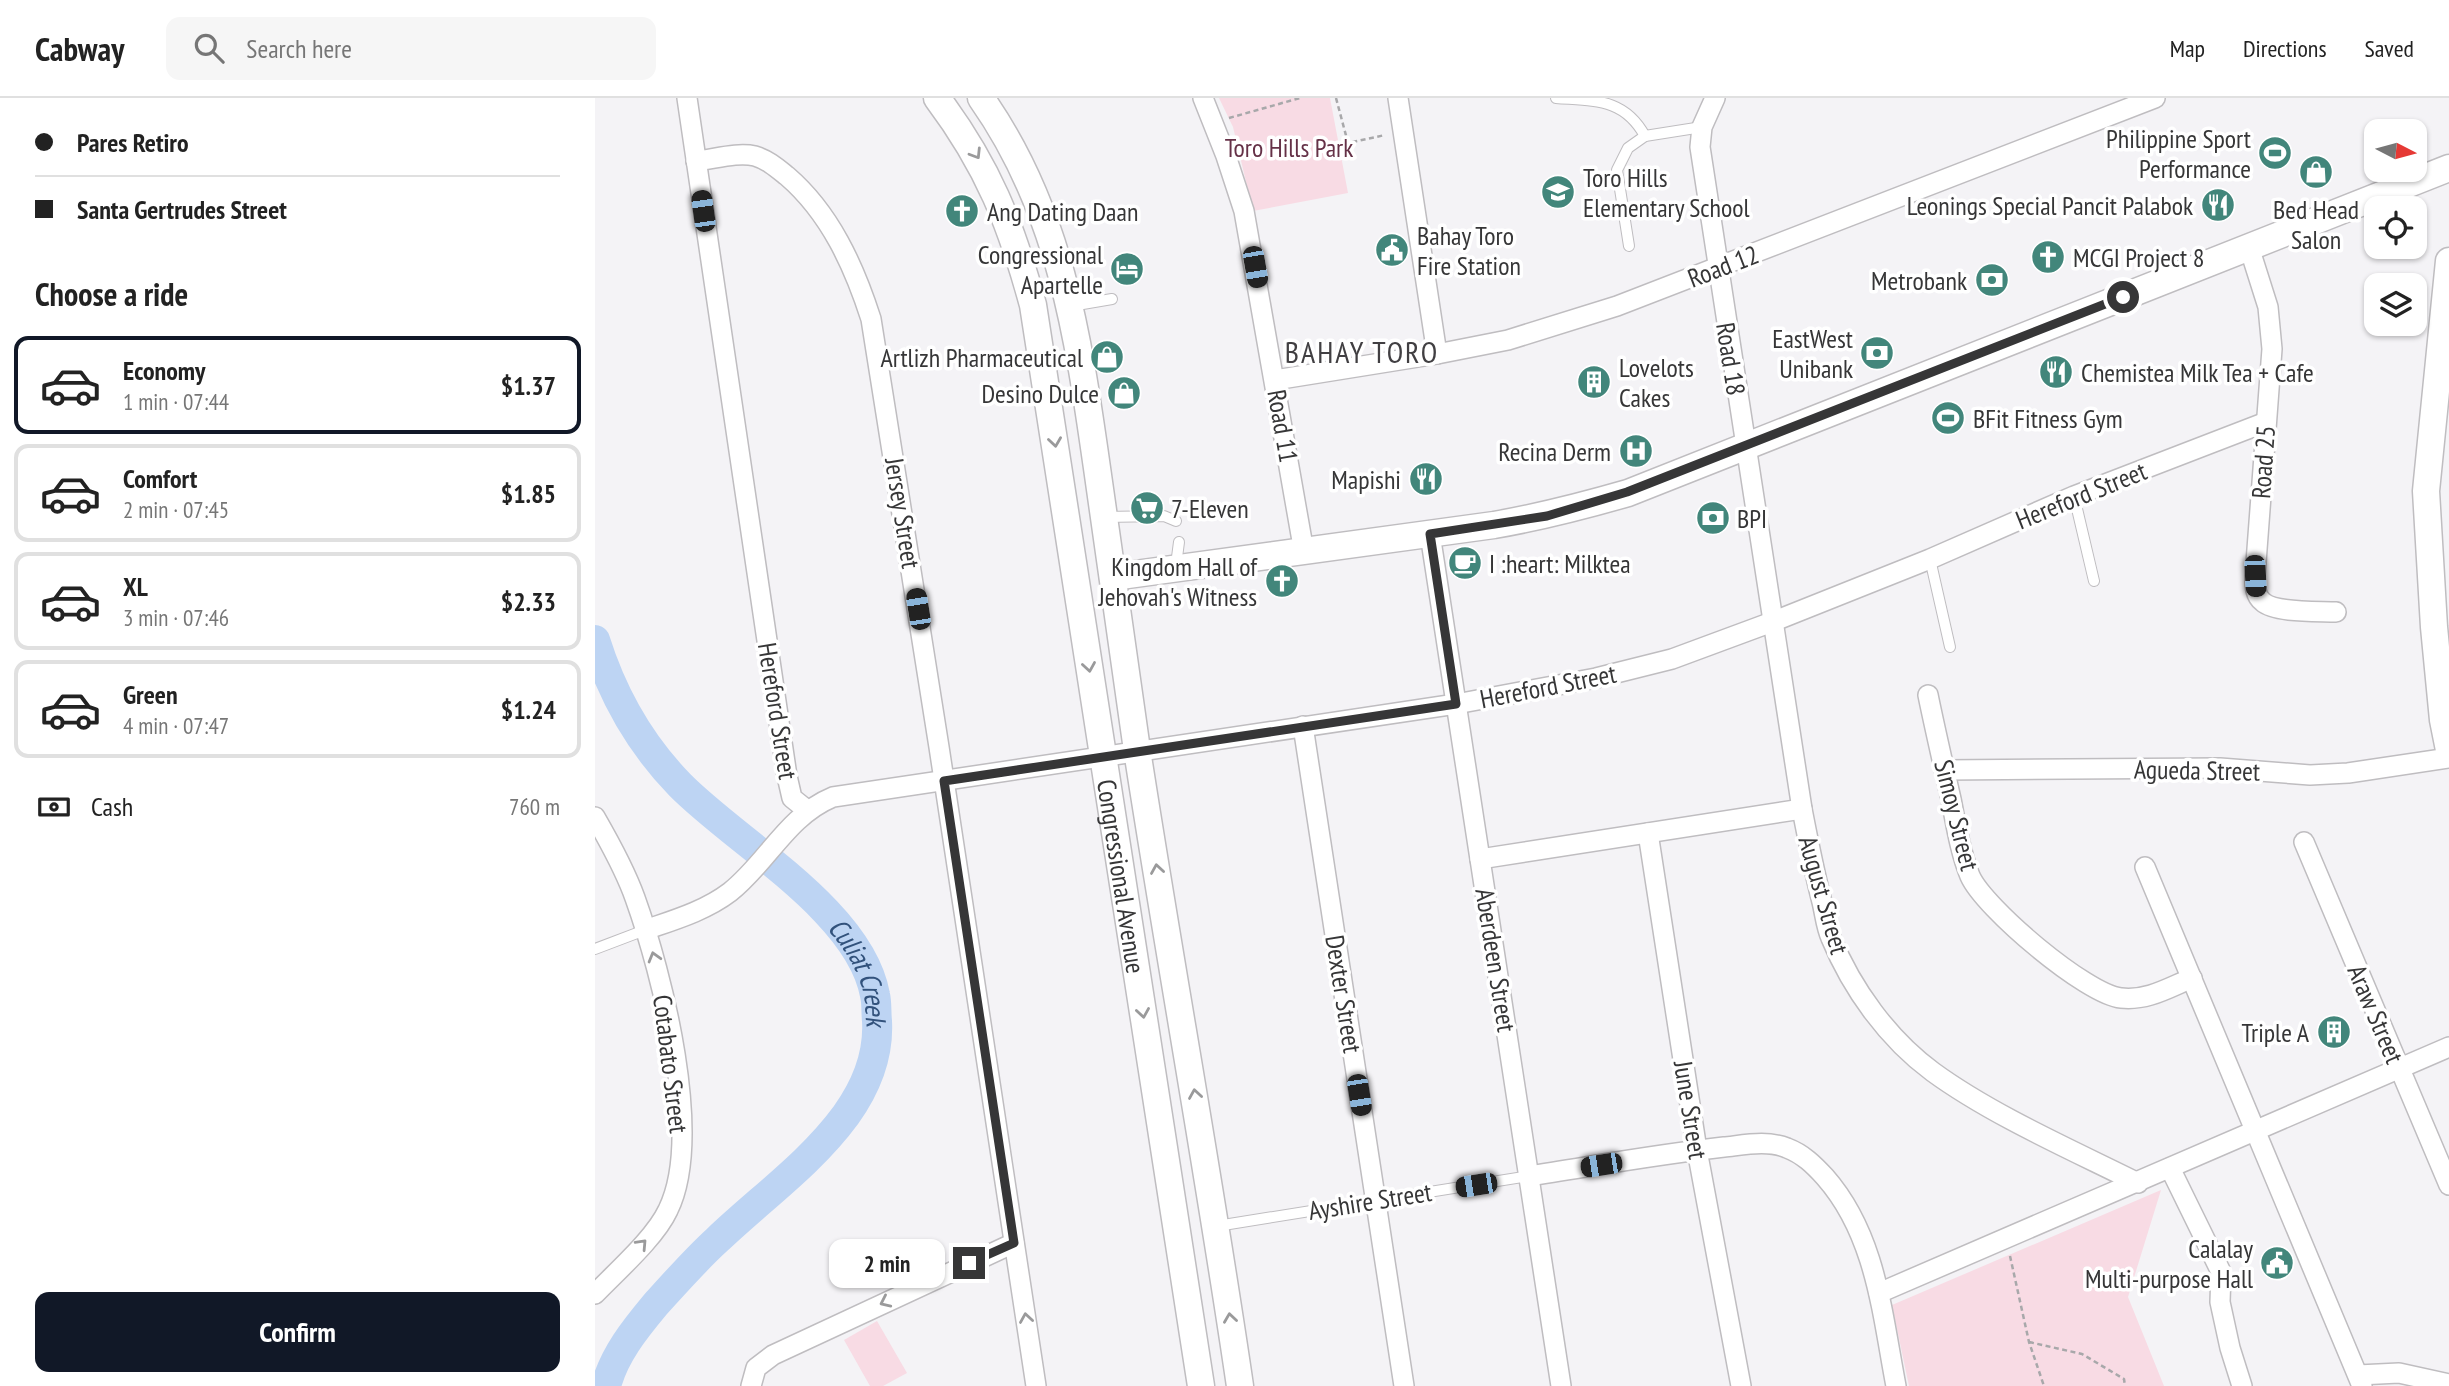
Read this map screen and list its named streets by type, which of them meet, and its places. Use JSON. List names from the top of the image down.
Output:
{
  "streets": {
    "main road": ["Congressional Avenue"],
    "street": [
      "Road 12",
      "Road 18",
      "Road 11",
      "Road 25",
      "Hereford Street",
      "Jersey Street",
      "Agueda Street",
      "Simoy Street",
      "August Street",
      "Aberdeen Street",
      "Dexter Street",
      "Araw Street",
      "Cotabato Street",
      "June Street",
      "Ayshire Street"
    ]
  },
  "crossings": [
    ["Road 12", "Road 18"],
    ["Road 12", "Road 11"],
    ["Road 18", "Hereford Street"],
    ["Road 18", "August Street"],
    ["Road 25", "Hereford Street"],
    ["Hereford Street", "Jersey Street"],
    ["Hereford Street", "Congressional Avenue"],
    ["Hereford Street", "August Street"],
    ["Hereford Street", "Aberdeen Street"],
    ["Hereford Street", "Dexter Street"],
    ["Agueda Street", "Simoy Street"],
    ["Congressional Avenue", "Ayshire Street"],
    ["Aberdeen Street", "Ayshire Street"],
    ["Dexter Street", "Ayshire Street"],
    ["June Street", "Ayshire Street"]
  ],
  "one_way": ["Cotabato Street"],
  "districts": ["BAHAY TORO"],
  "water": ["Culiat Creek"],
  "parks": ["Toro Hills Park"],
  "places": {
    "sports": ["Philippine Sport Performance", "BFit Fitness Gym"],
    "shop": ["Bed Head Salon", "Artlizh Pharmaceutical", "Desino Dulce"],
    "school or university": ["Toro Hills Elementary School"],
    "restaurant": ["Leonings Special Pancit Palabok", "Chemistea Milk Tea + Cafe", "Mapishi"],
    "church": ["Ang Dating Daan", "MCGI Project 8", "Kingdom Hall of Jehovah's Witness"],
    "public building": ["Bahay Toro Fire Station", "Calalay Multi-purpose Hall"],
    "hotel": ["Congressional Apartelle"],
    "bank": ["Metrobank", "EastWest Unibank", "BPI"],
    "building": ["Lovelots Cakes", "Triple A"],
    "hospital": ["Recina Derm"],
    "supermarket": ["7-Eleven"],
    "cafe": ["I :heart: Milktea"]
  },
  "north": "right",
  "page": {
    "header": "Cabway",
    "search": "Search here",
    "nav": ["Map", "Directions", "Saved"],
    "banner": ["Pares Retiro", "Santa Gertrudes Street"],
    "heading": "Choose a ride",
    "list": [
      {
        "name": "Economy",
        "note": "1 min · 07:44",
        "value": "$1.37"
      },
      {
        "name": "Comfort",
        "note": "2 min · 07:45",
        "value": "$1.85"
      },
      {
        "name": "XL",
        "note": "3 min · 07:46",
        "value": "$2.33"
      },
      {
        "name": "Green",
        "note": "4 min · 07:47",
        "value": "$1.24"
      }
    ],
    "pay": ["Cash", "760 m"],
    "bubble": "2 min",
    "buttons": "Confirm"
  }
}
